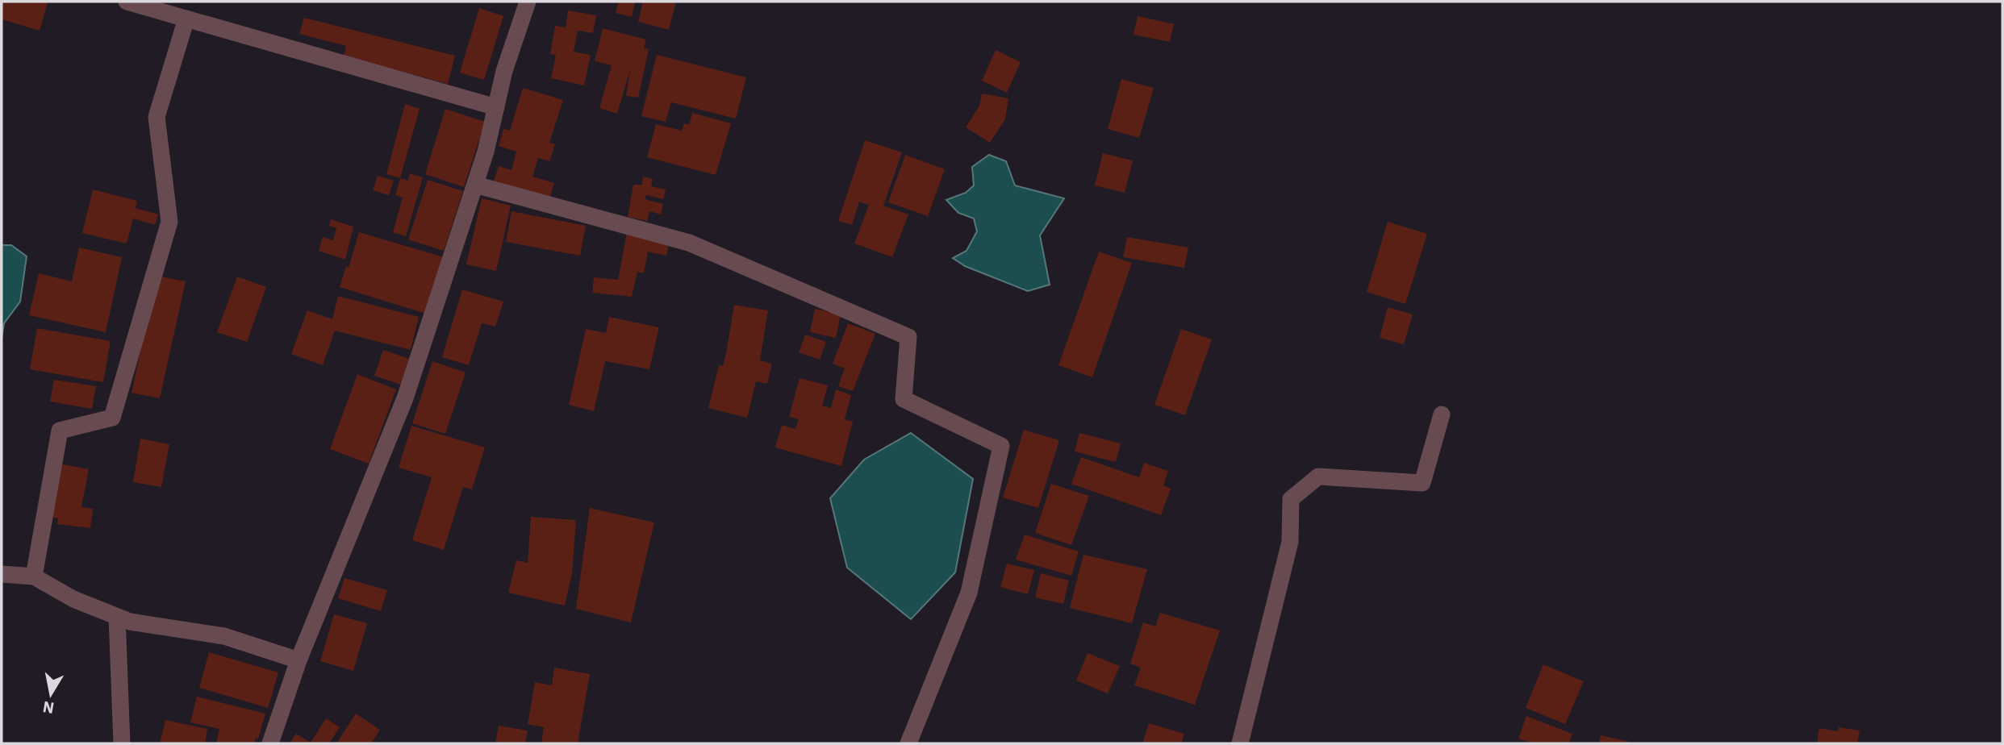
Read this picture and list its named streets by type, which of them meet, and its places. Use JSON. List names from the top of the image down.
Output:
{
  "north": "bottom"
}
